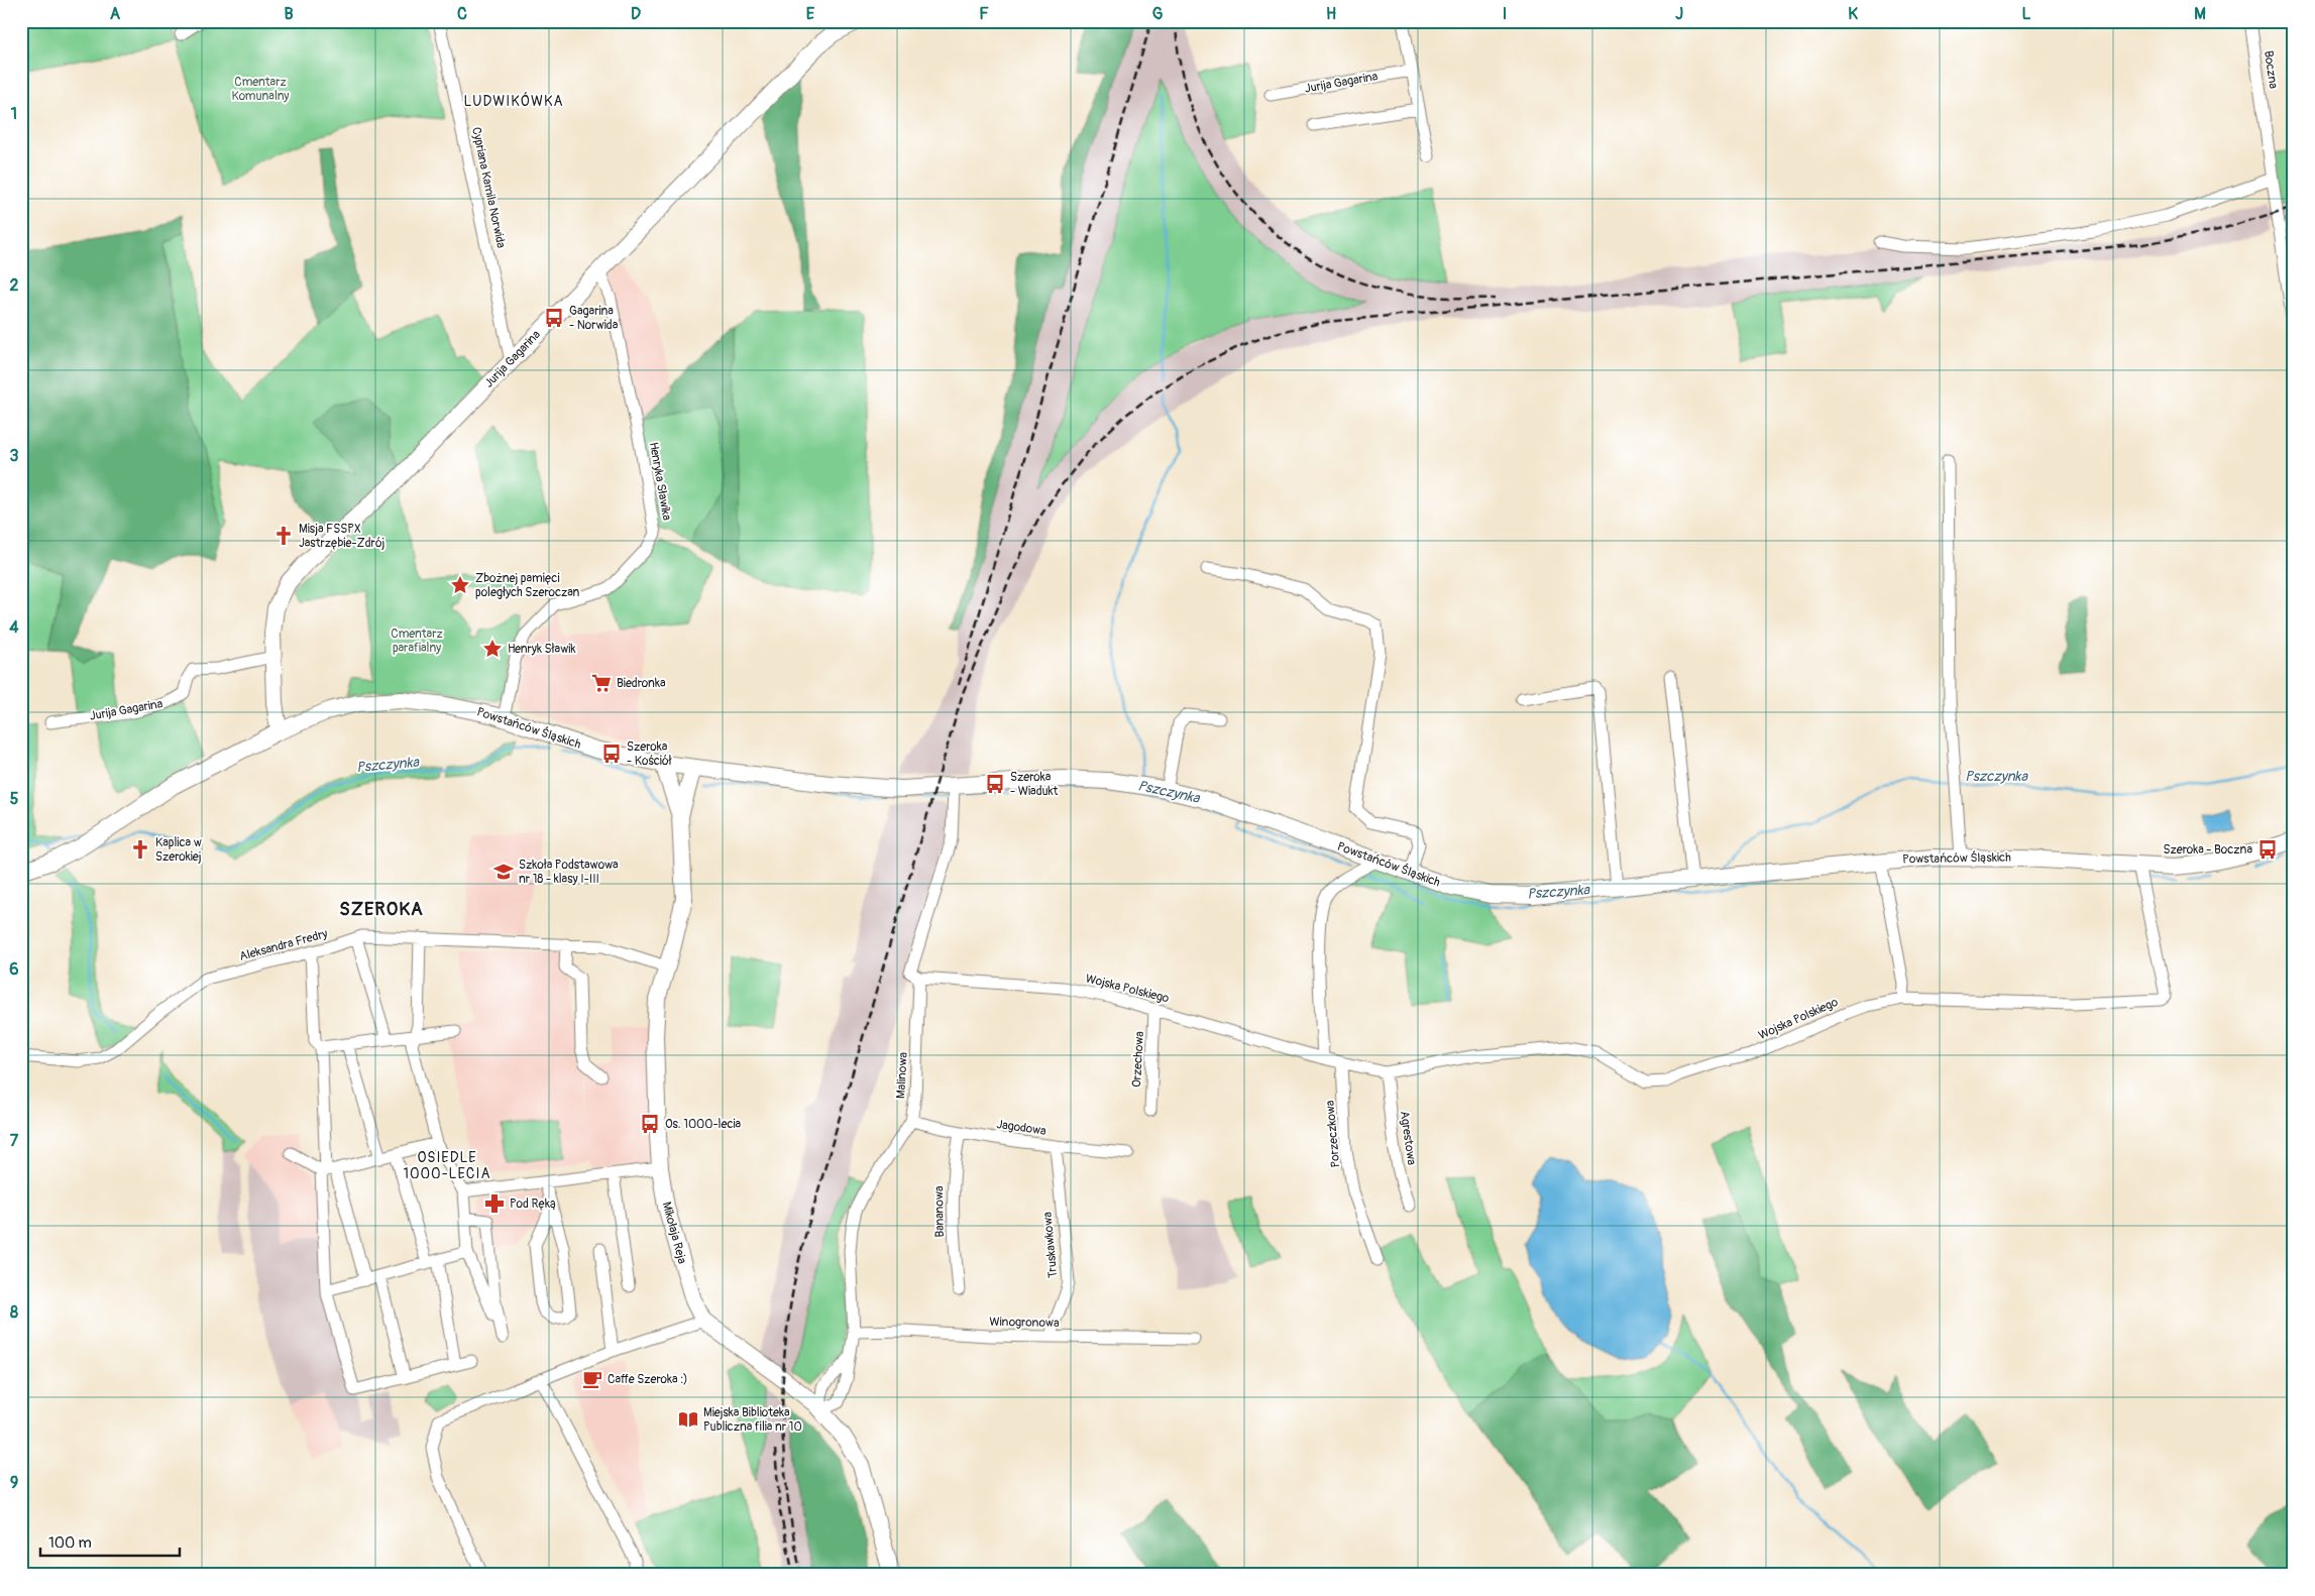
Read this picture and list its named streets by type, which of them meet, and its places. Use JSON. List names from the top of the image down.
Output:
{
  "streets": {
    "street": [
      "Boczna",
      "Jurija Gagarina",
      "Cypriana Kamila Norwida",
      "Henryka Sławika",
      "Powstańców Śląskich",
      "Aleksandra Fredry",
      "Wojska Polskiego",
      "Orzechowa",
      "Malinowa",
      "Jagodowa",
      "Porzeczkowa",
      "Agrestowa",
      "Bananowa",
      "Mikołaja Reja",
      "Truskawkowa",
      "Winogronowa"
    ]
  },
  "crossings": [
    ["Jurija Gagarina", "Cypriana Kamila Norwida"],
    ["Jurija Gagarina", "Henryka Sławika"],
    ["Jurija Gagarina", "Powstańców Śląskich"],
    ["Henryka Sławika", "Powstańców Śląskich"],
    ["Powstańców Śląskich", "Wojska Polskiego"],
    ["Powstańców Śląskich", "Malinowa"],
    ["Powstańców Śląskich", "Mikołaja Reja"],
    ["Aleksandra Fredry", "Mikołaja Reja"],
    ["Wojska Polskiego", "Orzechowa"],
    ["Wojska Polskiego", "Malinowa"],
    ["Wojska Polskiego", "Porzeczkowa"],
    ["Wojska Polskiego", "Agrestowa"],
    ["Malinowa", "Jagodowa"],
    ["Malinowa", "Winogronowa"],
    ["Jagodowa", "Bananowa"],
    ["Jagodowa", "Truskawkowa"],
    ["Truskawkowa", "Winogronowa"]
  ],
  "districts": ["LUDWIKÓWKA", "SZEROKA", "OSIEDLE 1000-LECIA"],
  "water": ["Pszczynka"],
  "parks": ["Cmentarz Komunalny", "Cmentarz parafialny"],
  "places": {
    "bus stop": [
      "Gagarina - Norwida",
      "Szeroka - Kościół",
      "Szeroka - Wiadukt",
      "Szeroka - Boczna",
      "Os. 1000-lecia"
    ],
    "church": ["Misja FSSPX Jastrzębie-Zdrój", "Kaplica w Szerokiej"],
    "place": ["Zbożnej pamięci poległych Szeroczan", "Henryk Sławik"],
    "supermarket": ["Biedronka"],
    "school or university": ["Szkoła Podstawowa nr 18 - klasy I-III"],
    "pharmacy": ["Pod Ręką"],
    "cafe": ["Caffe Szeroka :)"],
    "library": ["Miejska Biblioteka Publiczna filia nr 10"]
  },
  "scale_bar": "100 m",
  "grid": {
    "columns": [
      "A",
      "B",
      "C",
      "D",
      "E",
      "F",
      "G",
      "H",
      "I",
      "J",
      "K",
      "L",
      "M"
    ],
    "rows": [
      "1",
      "2",
      "3",
      "4",
      "5",
      "6",
      "7",
      "8",
      "9"
    ]
  }
}
